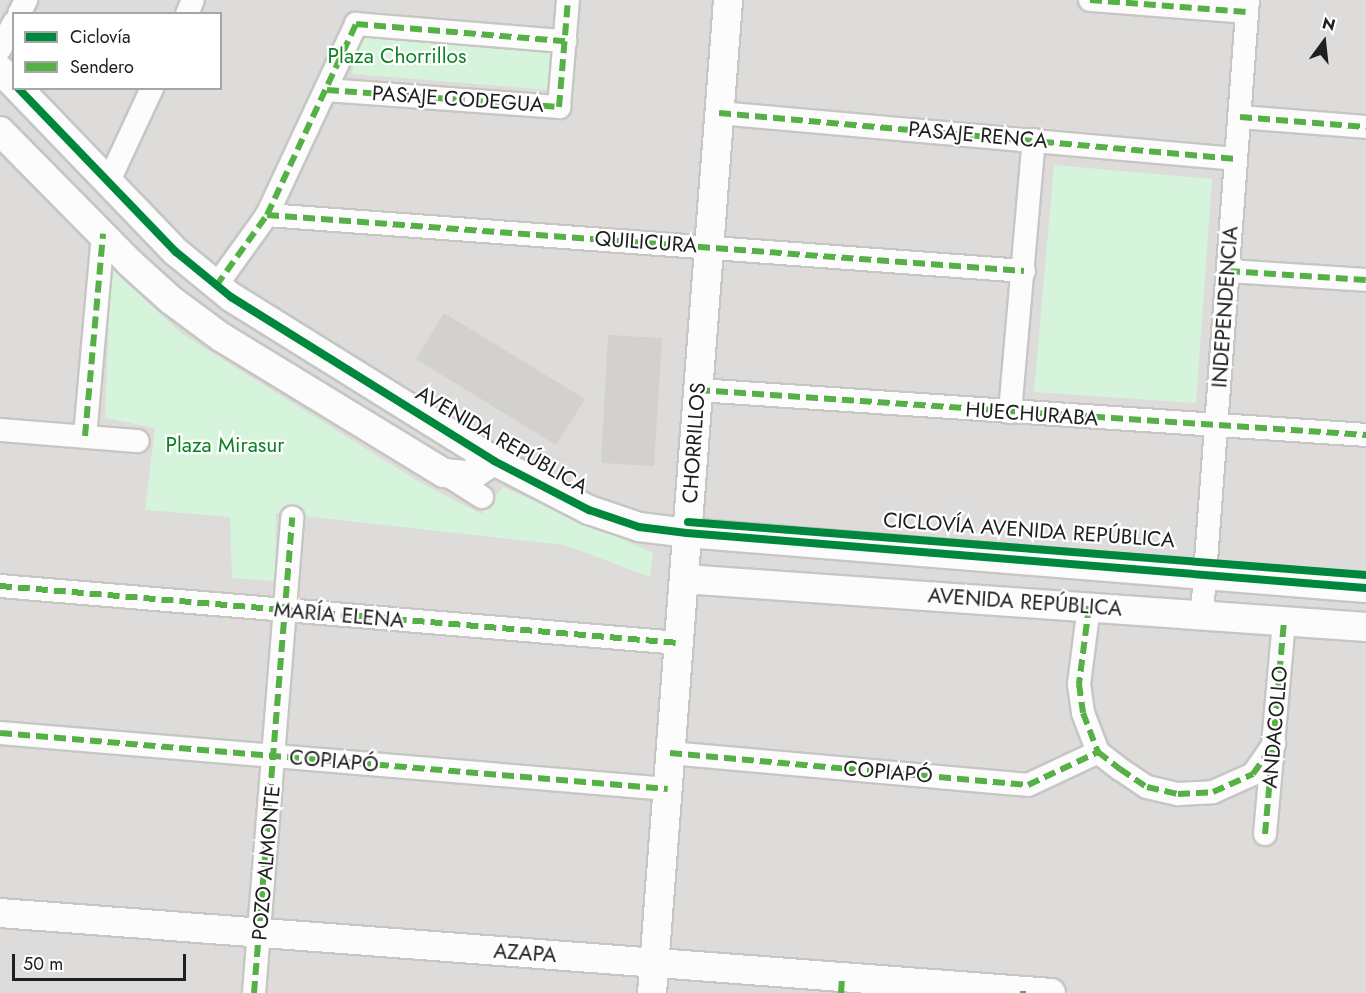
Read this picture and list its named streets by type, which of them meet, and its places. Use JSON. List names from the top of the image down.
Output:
{
  "streets": {
    "street": [
      "PASAJE CODEGUA",
      "PASAJE RENCA",
      "QUILICURA",
      "INDEPENDENCIA",
      "HUECHURABA",
      "AVENIDA REPÚBLICA",
      "CHORRILLOS",
      "MARÍA ELENA",
      "ANDACOLLO",
      "COPIAPÓ",
      "POZO ALMONTE",
      "AZAPA"
    ],
    "cycle path": ["CICLOVÍA AVENIDA REPÚBLICA"]
  },
  "crossings": [
    ["PASAJE RENCA", "INDEPENDENCIA"],
    ["PASAJE RENCA", "CHORRILLOS"],
    ["QUILICURA", "CHORRILLOS"],
    ["INDEPENDENCIA", "HUECHURABA"],
    ["INDEPENDENCIA", "AVENIDA REPÚBLICA"],
    ["HUECHURABA", "CHORRILLOS"],
    ["AVENIDA REPÚBLICA", "CHORRILLOS"],
    ["AVENIDA REPÚBLICA", "ANDACOLLO"],
    ["CHORRILLOS", "MARÍA ELENA"],
    ["CHORRILLOS", "COPIAPÓ"],
    ["CHORRILLOS", "AZAPA"],
    ["MARÍA ELENA", "POZO ALMONTE"],
    ["COPIAPÓ", "POZO ALMONTE"],
    ["POZO ALMONTE", "AZAPA"]
  ],
  "parks": ["Plaza Chorrillos", "Plaza Mirasur"],
  "legend": ["Ciclovía", "Sendero"],
  "scale_bar": "50 m",
  "north": "top"
}
